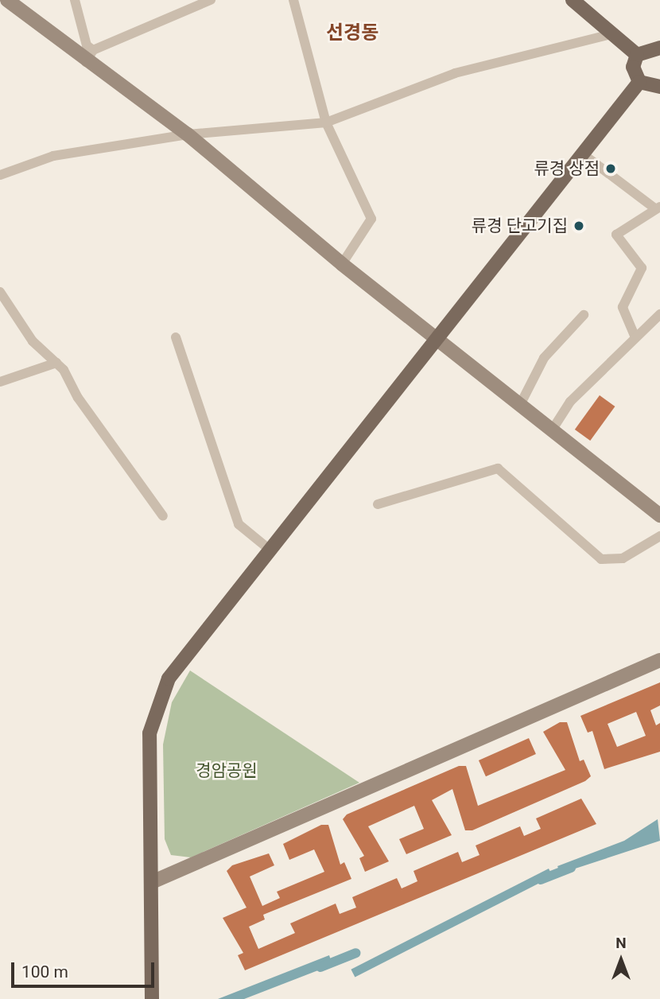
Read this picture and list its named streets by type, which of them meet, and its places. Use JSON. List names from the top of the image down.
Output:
{
  "districts": ["선경동"],
  "parks": ["경암공원"],
  "places": ["류경 상점", "류경 단고기집"],
  "scale_bar": "100 m",
  "north": "top"
}
